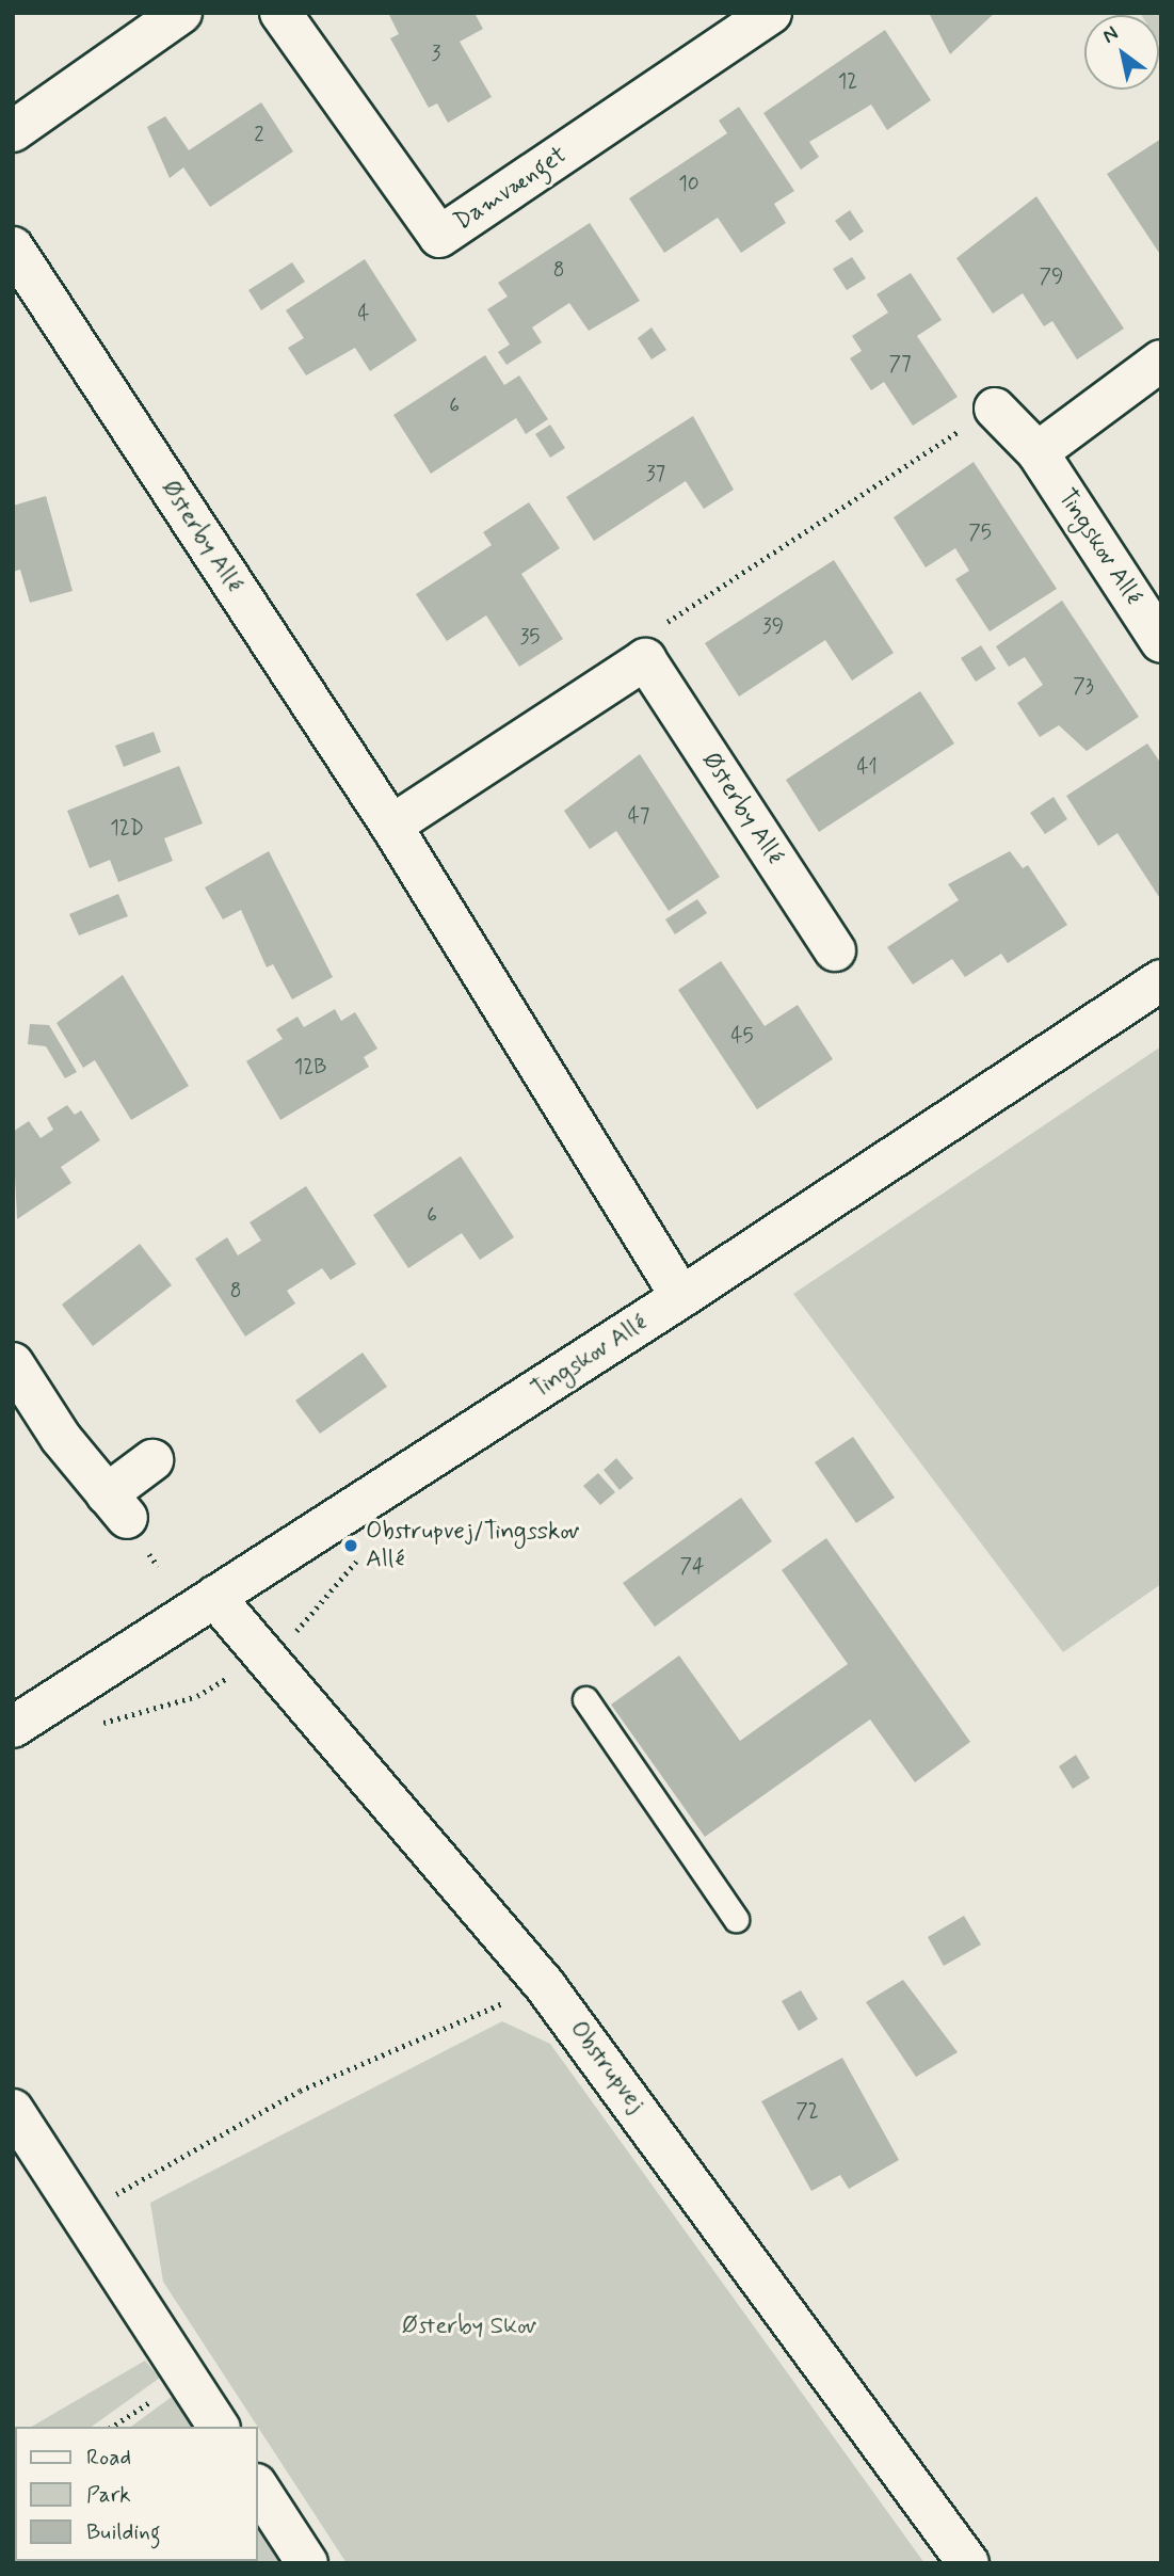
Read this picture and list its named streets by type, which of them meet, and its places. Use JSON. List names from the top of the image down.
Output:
{
  "streets": {
    "street": [
      "Damvænget",
      "Østerby Allé",
      "Tingskov Allé",
      "Obstrupvej"
    ]
  },
  "crossings": [
    ["Østerby Allé", "Tingskov Allé"],
    ["Tingskov Allé", "Obstrupvej"]
  ],
  "parks": ["Østerby Skov"],
  "places": ["Obstrupvej/Tingsskov Allé"],
  "house_numbers": [
    "3",
    "12",
    "2",
    "10",
    "8",
    "79",
    "4",
    "77",
    "6",
    "37",
    "75",
    "39",
    "35",
    "73",
    "41",
    "47",
    "12D",
    "45",
    "12B",
    "6",
    "8",
    "74",
    "72"
  ],
  "legend": ["Road", "Park", "Building"],
  "north": "top left"
}
